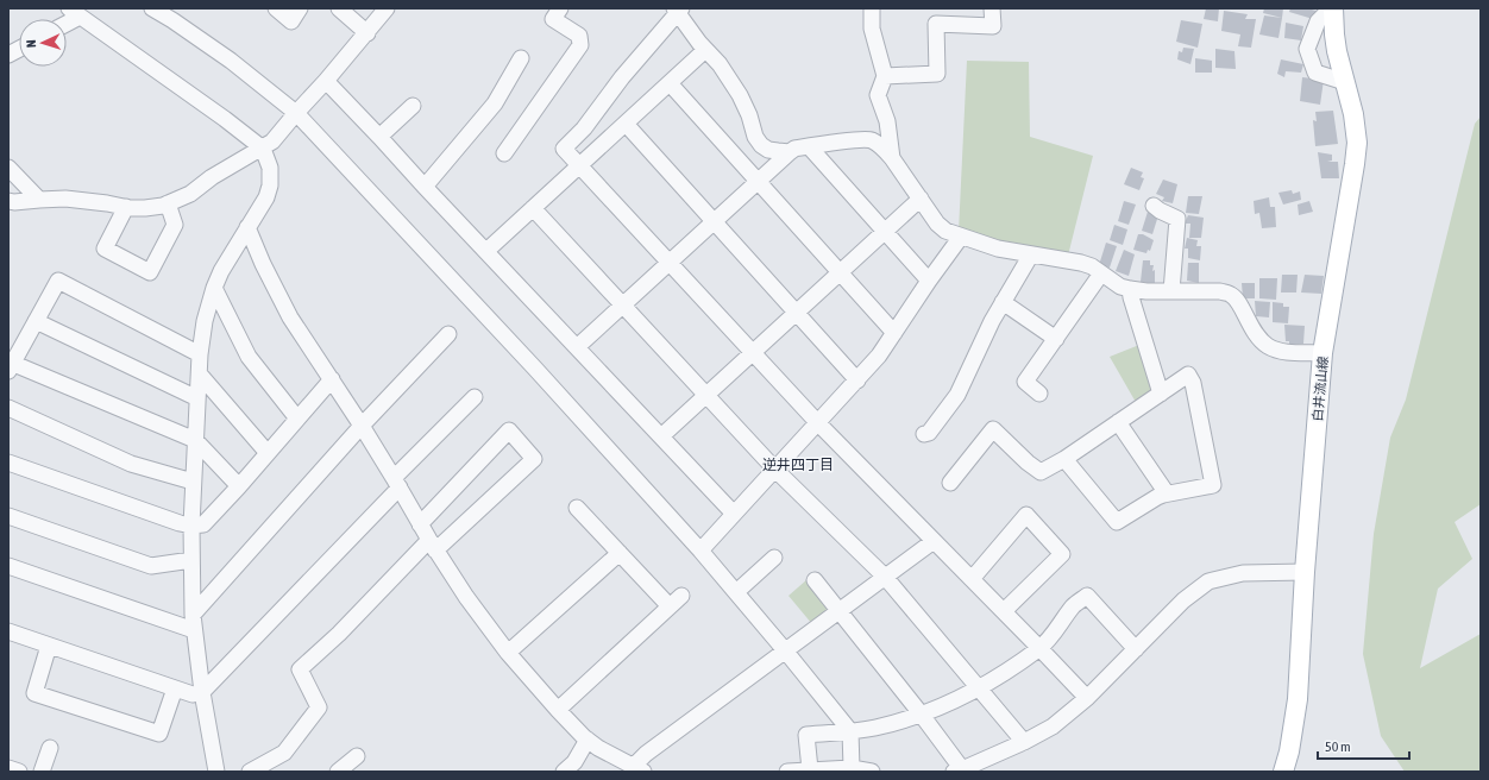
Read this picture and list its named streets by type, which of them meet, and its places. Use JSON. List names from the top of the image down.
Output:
{
  "streets": {
    "main road": ["白井流山線"]
  },
  "districts": ["逆井四丁目"],
  "scale_bar": "50 m",
  "north": "left"
}
